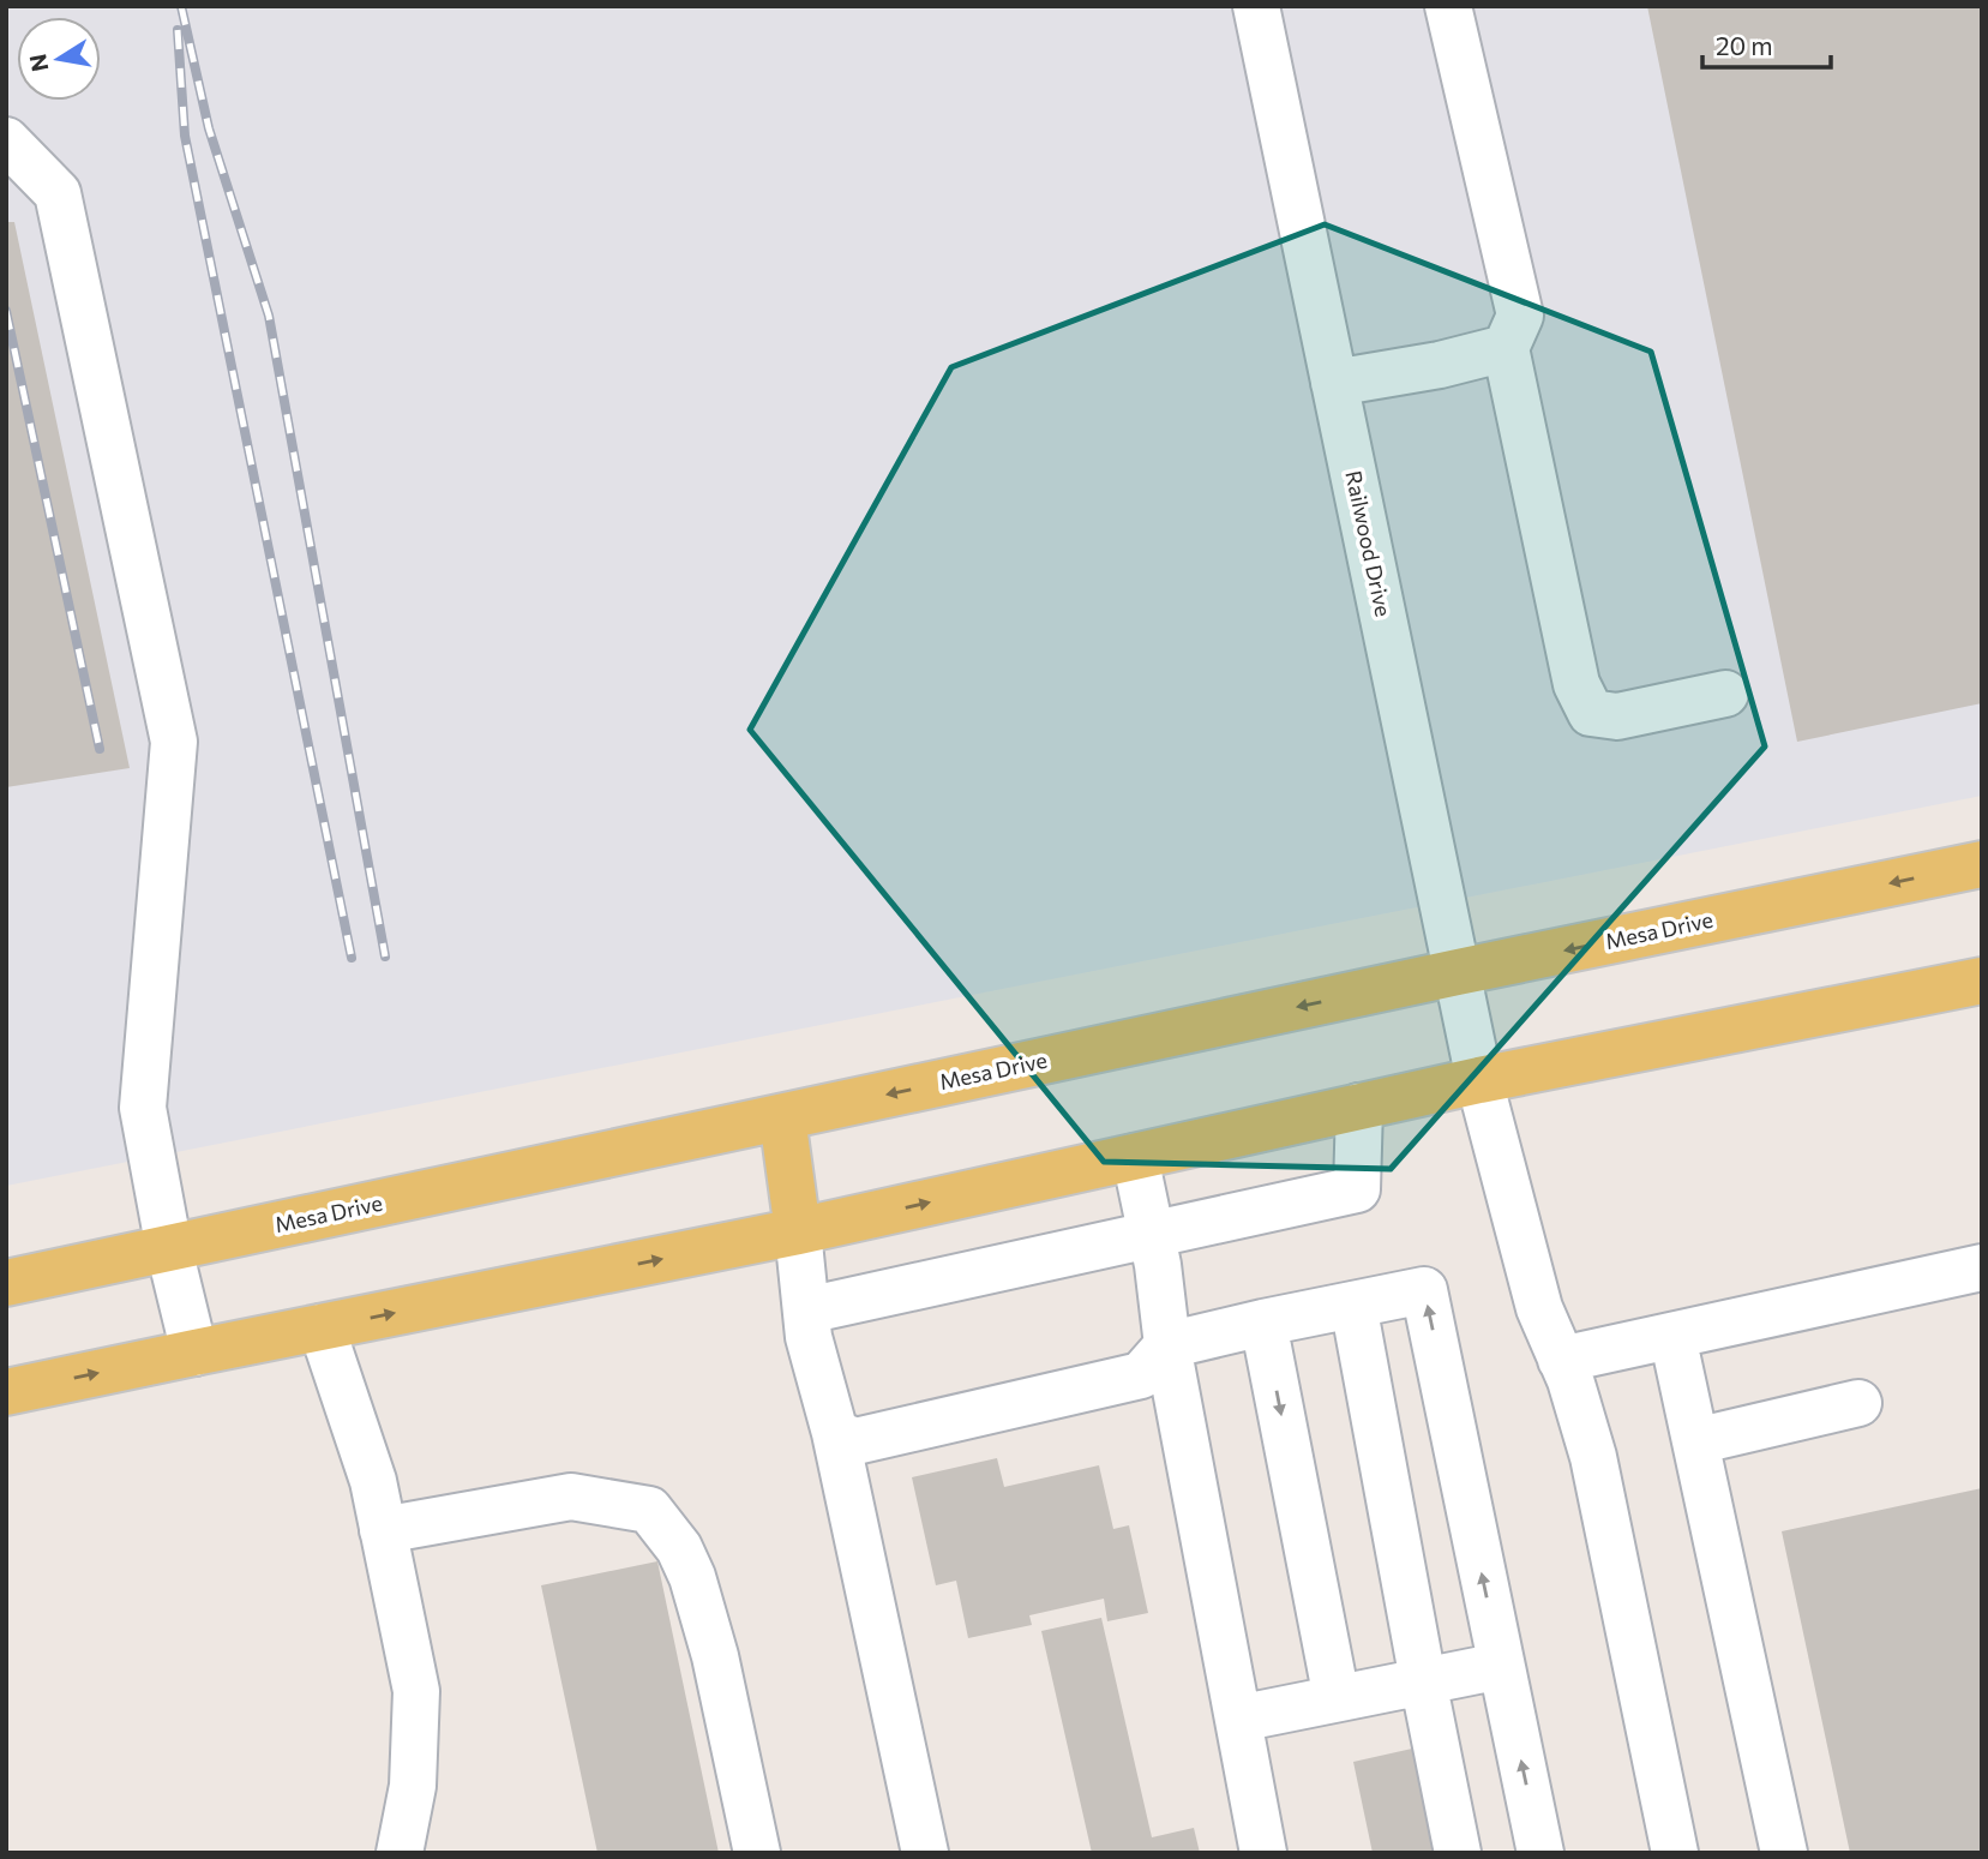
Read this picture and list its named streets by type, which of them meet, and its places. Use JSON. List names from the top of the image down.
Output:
{
  "streets": {
    "main road": ["Mesa Drive"],
    "street": ["Railwood Drive"]
  },
  "crossings": [
    ["Railwood Drive", "Mesa Drive"]
  ],
  "scale_bar": "20 m",
  "north": "left"
}
